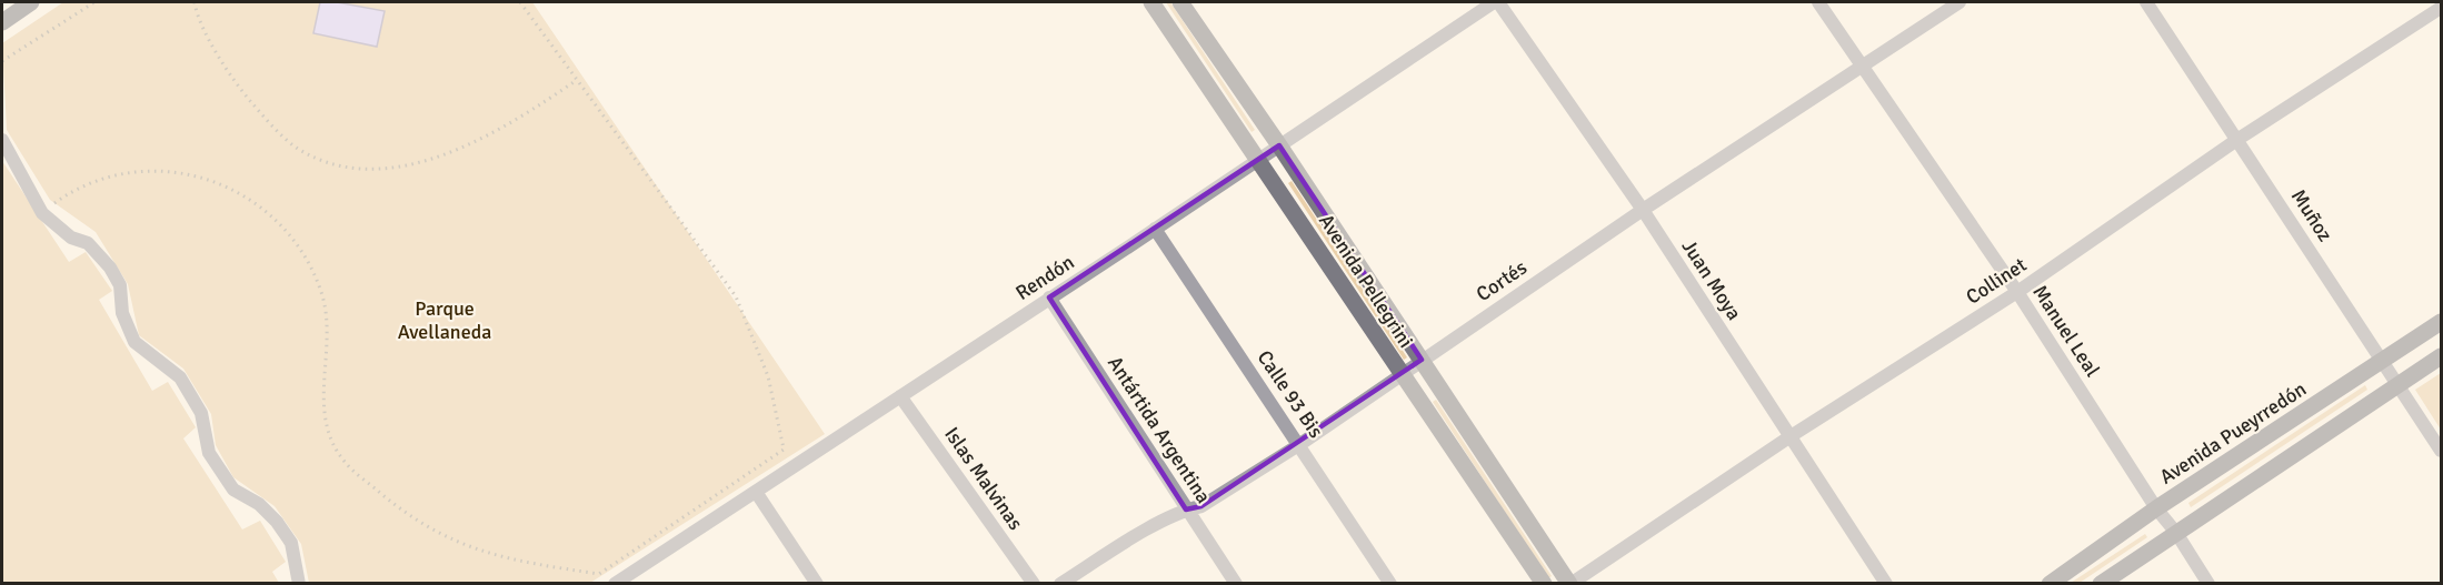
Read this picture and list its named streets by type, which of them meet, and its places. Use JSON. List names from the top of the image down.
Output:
{
  "streets": {
    "main road": ["Avenida Pellegrini", "Avenida Pueyrredón"],
    "street": [
      "Muñoz",
      "Rendón",
      "Juan Moya",
      "Cortés",
      "Collinet",
      "Manuel Leal",
      "Calle 93 Bis",
      "Antártida Argentina",
      "Islas Malvinas"
    ]
  },
  "crossings": [
    ["Muñoz", "Collinet"],
    ["Muñoz", "Avenida Pueyrredón"],
    ["Rendón", "Juan Moya"],
    ["Rendón", "Avenida Pellegrini"],
    ["Rendón", "Calle 93 Bis"],
    ["Rendón", "Antártida Argentina"],
    ["Rendón", "Islas Malvinas"],
    ["Juan Moya", "Cortés"],
    ["Juan Moya", "Collinet"],
    ["Avenida Pellegrini", "Cortés"],
    ["Avenida Pellegrini", "Collinet"],
    ["Cortés", "Manuel Leal"],
    ["Cortés", "Calle 93 Bis"],
    ["Cortés", "Antártida Argentina"],
    ["Collinet", "Manuel Leal"],
    ["Manuel Leal", "Avenida Pueyrredón"]
  ],
  "parks": ["Parque Avellaneda"]
}
